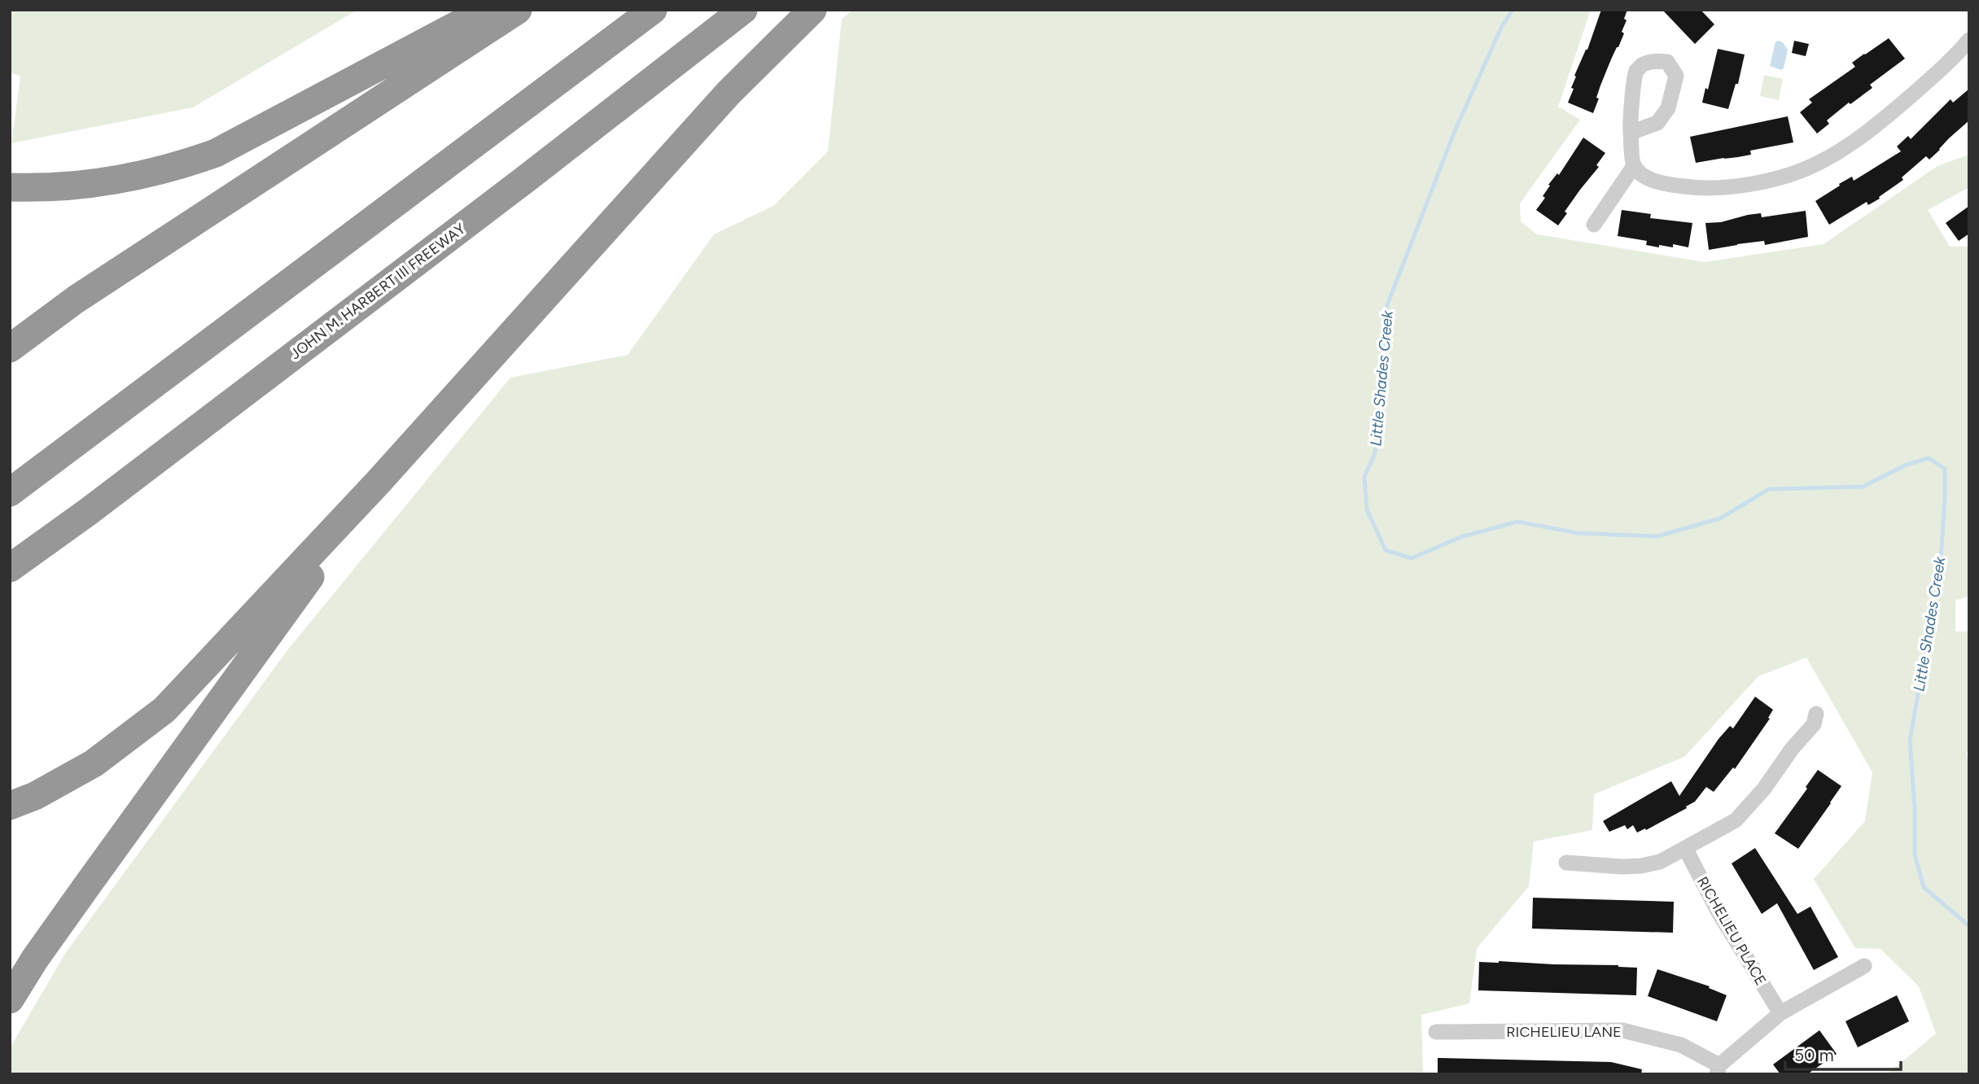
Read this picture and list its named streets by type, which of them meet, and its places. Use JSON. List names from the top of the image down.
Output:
{
  "streets": {
    "highway": ["JOHN M. HARBERT III FREEWAY"],
    "street": ["RICHELIEU PLACE", "RICHELIEU LANE"]
  },
  "water": ["Little Shades Creek"],
  "scale_bar": "50 m"
}
